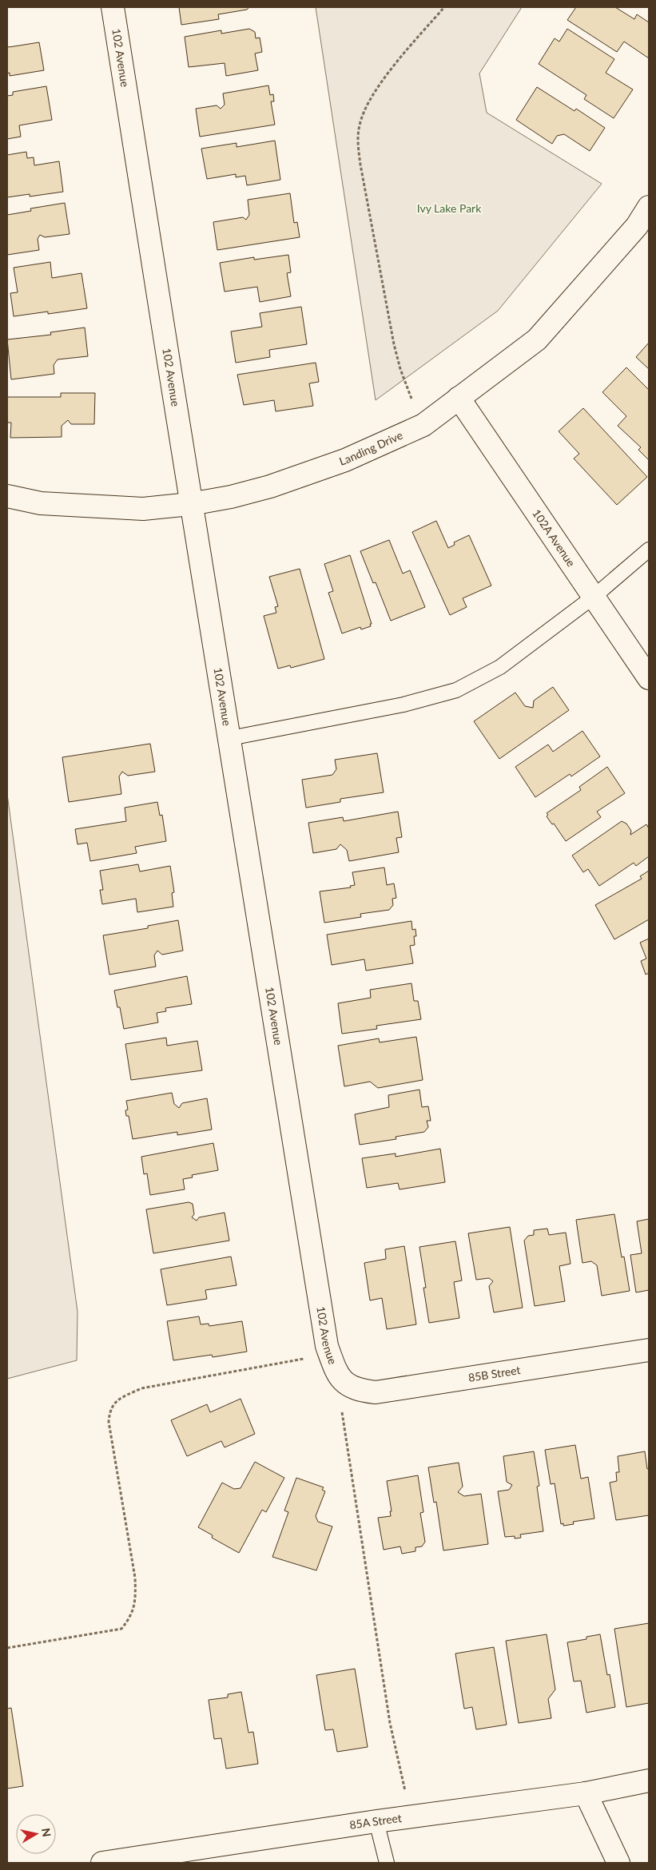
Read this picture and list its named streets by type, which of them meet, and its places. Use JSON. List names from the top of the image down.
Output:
{
  "streets": {
    "street": [
      "102 Avenue",
      "Landing Drive",
      "102A Avenue",
      "85B Street",
      "85A Street"
    ]
  },
  "crossings": [
    ["102 Avenue", "Landing Drive"],
    ["102 Avenue", "85B Street"],
    ["Landing Drive", "102A Avenue"]
  ],
  "parks": ["Ivy Lake Park"],
  "north": "right"
}
